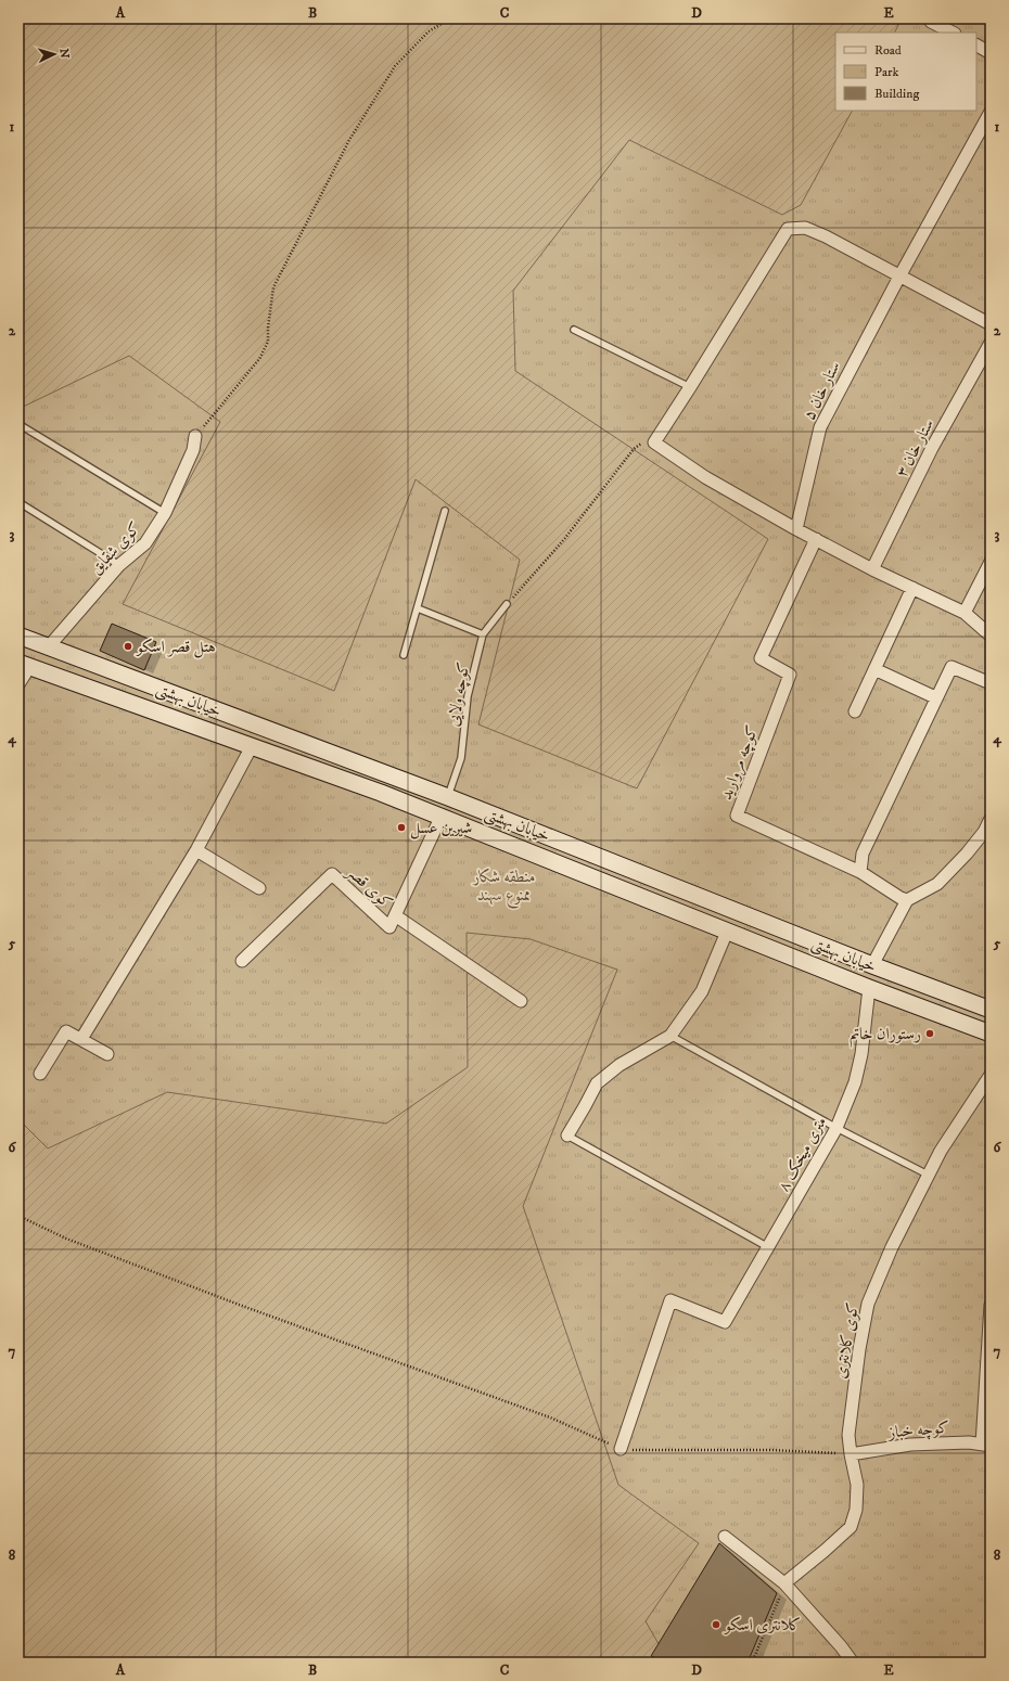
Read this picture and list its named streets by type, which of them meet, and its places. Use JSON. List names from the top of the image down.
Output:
{
  "streets": {
    "main road": ["خیابان بهشتی"],
    "street": [
      "ستار خان ۵",
      "ستار خان ۳",
      "کوی شقایق",
      "کوچه مروارید",
      "کوی قصر",
      "۸ متری میخک",
      "کوی کلانتری",
      "کوچه خباز"
    ],
    "lane": ["کوچه ولایی"]
  },
  "crossings": [
    ["کوی شقایق", "خیابان بهشتی"],
    ["کوچه ولایی", "خیابان بهشتی"],
    ["خیابان بهشتی", "کوی قصر"],
    ["خیابان بهشتی", "۸ متری میخک"],
    ["کوی کلانتری", "کوچه خباز"]
  ],
  "parks": ["منطقه شکار ممنوع سهند"],
  "places": [
    "هتل قصر اسکو",
    "شیرین عسل",
    "رستوران خاتم",
    "کلانتری اسکو"
  ],
  "legend": ["Road", "Park", "Building"],
  "north": "right",
  "grid": {
    "columns": [
      "A",
      "B",
      "C",
      "D",
      "E"
    ],
    "rows": [
      "1",
      "2",
      "3",
      "4",
      "5",
      "6",
      "7",
      "8"
    ]
  }
}
